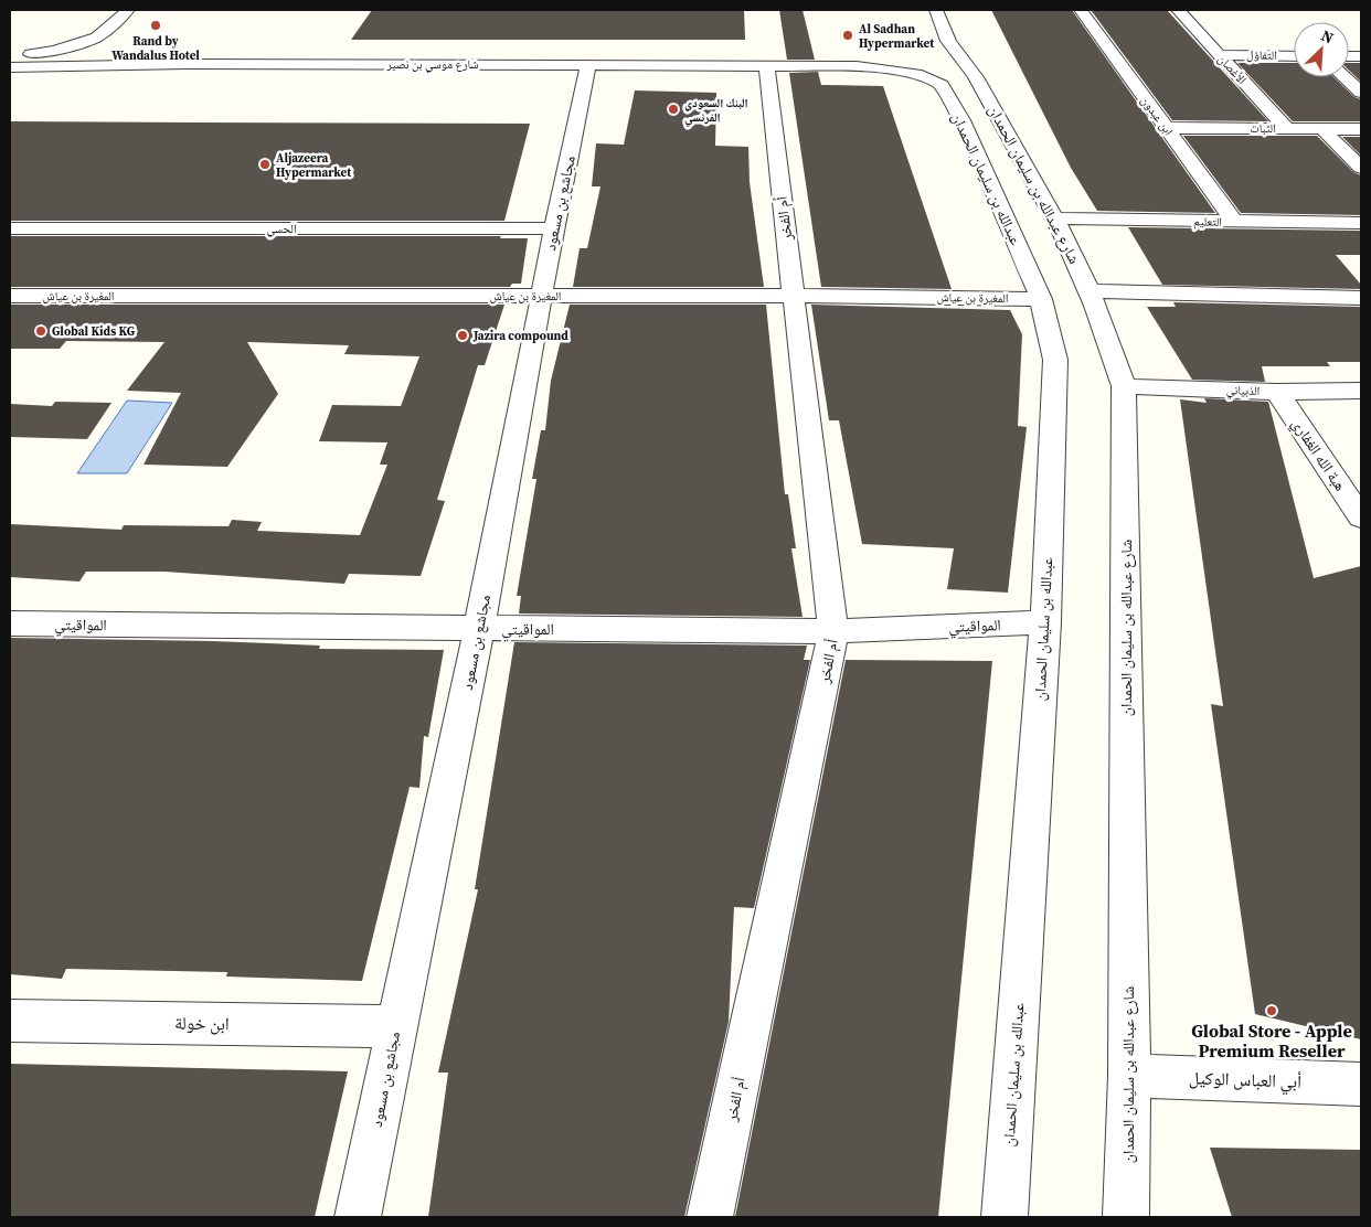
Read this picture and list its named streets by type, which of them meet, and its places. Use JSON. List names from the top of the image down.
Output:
{
  "streets": {
    "street": [
      "التفاؤل",
      "شارع موسي بن نصير",
      "الأغصان",
      "ابن عبدون",
      "الثبات",
      "عبدالله بن سليمان الحمدان",
      "شارع عبدالله بن سليمان الحمدان",
      "مجاشع بن مسعود",
      "أم الفخر",
      "التعليم",
      "الحسي",
      "المغيرة بن عياش",
      "الذبياني",
      "هبة الله الغفاري",
      "المواقيتي",
      "ابن خولة",
      "أبي العباس الوكيل"
    ]
  },
  "crossings": [
    ["التفاؤل", "الأغصان"],
    ["شارع موسي بن نصير", "عبدالله بن سليمان الحمدان"],
    ["شارع موسي بن نصير", "مجاشع بن مسعود"],
    ["شارع موسي بن نصير", "أم الفخر"],
    ["الأغصان", "الثبات"],
    ["ابن عبدون", "الثبات"],
    ["ابن عبدون", "التعليم"],
    ["عبدالله بن سليمان الحمدان", "المغيرة بن عياش"],
    ["عبدالله بن سليمان الحمدان", "المواقيتي"],
    ["شارع عبدالله بن سليمان الحمدان", "التعليم"],
    ["شارع عبدالله بن سليمان الحمدان", "الذبياني"],
    ["شارع عبدالله بن سليمان الحمدان", "أبي العباس الوكيل"],
    ["مجاشع بن مسعود", "الحسي"],
    ["مجاشع بن مسعود", "المغيرة بن عياش"],
    ["مجاشع بن مسعود", "المواقيتي"],
    ["مجاشع بن مسعود", "ابن خولة"],
    ["أم الفخر", "المغيرة بن عياش"],
    ["أم الفخر", "المواقيتي"],
    ["الذبياني", "هبة الله الغفاري"]
  ],
  "places": [
    "Rand by Wandalus Hotel",
    "Al Sadhan Hypermarket",
    "البنك السعودي الفرنسي",
    "Aljazeera Hypermarket",
    "Global Kids KG",
    "Jazira compound",
    "Global Store - Apple Premium Reseller"
  ],
  "north": "top right"
}
